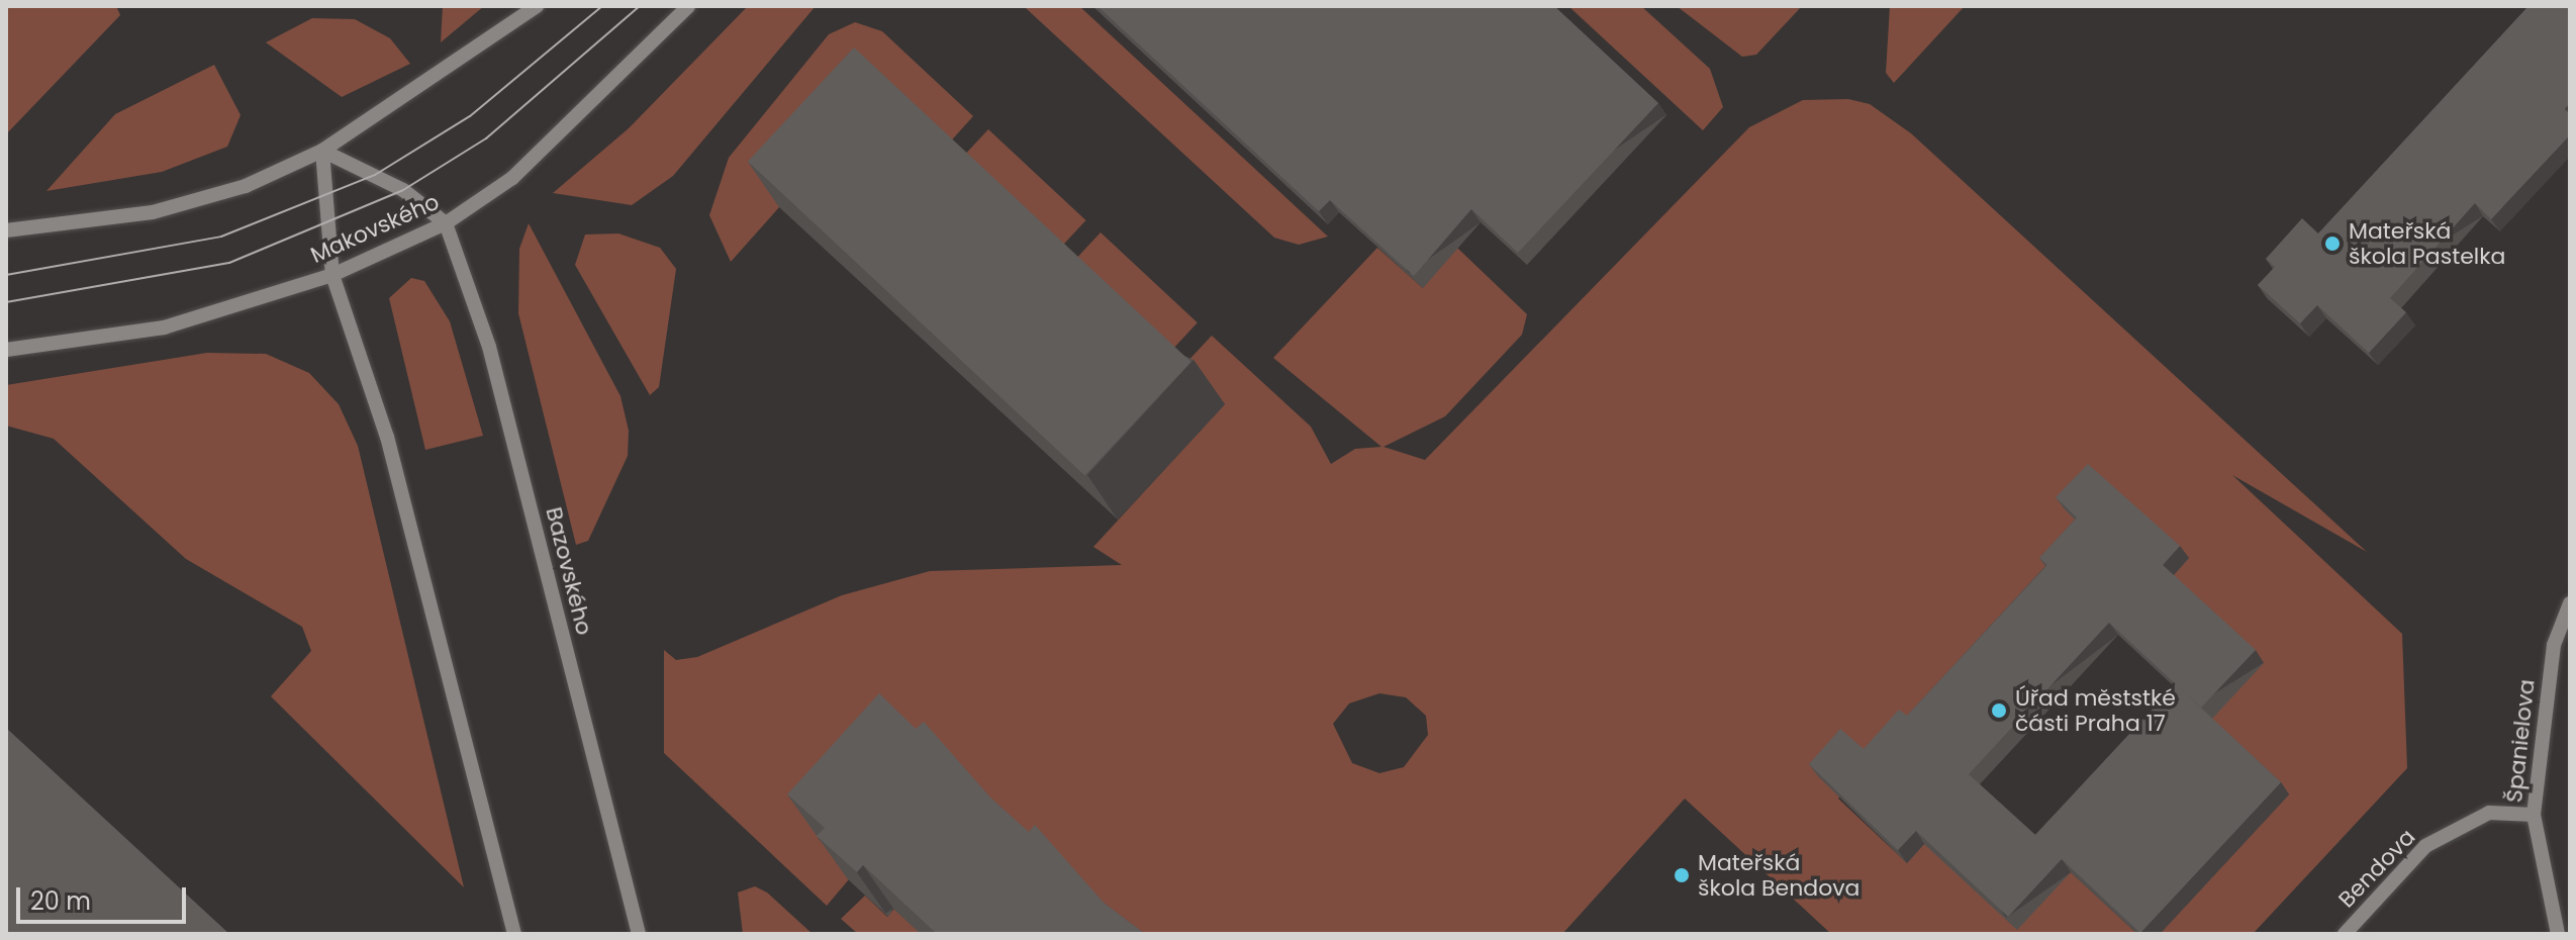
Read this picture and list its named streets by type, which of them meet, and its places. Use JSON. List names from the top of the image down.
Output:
{
  "streets": {
    "street": [
      "Makovského",
      "Bazovského",
      "Španielova",
      "Bendova"
    ]
  },
  "crossings": [
    ["Makovského", "Bazovského"],
    ["Španielova", "Bendova"]
  ],
  "places": ["Mateřská škola Pastelka", "Úřad měststké části Praha 17", "Mateřská škola Bendova"],
  "scale_bar": "20 m"
}
